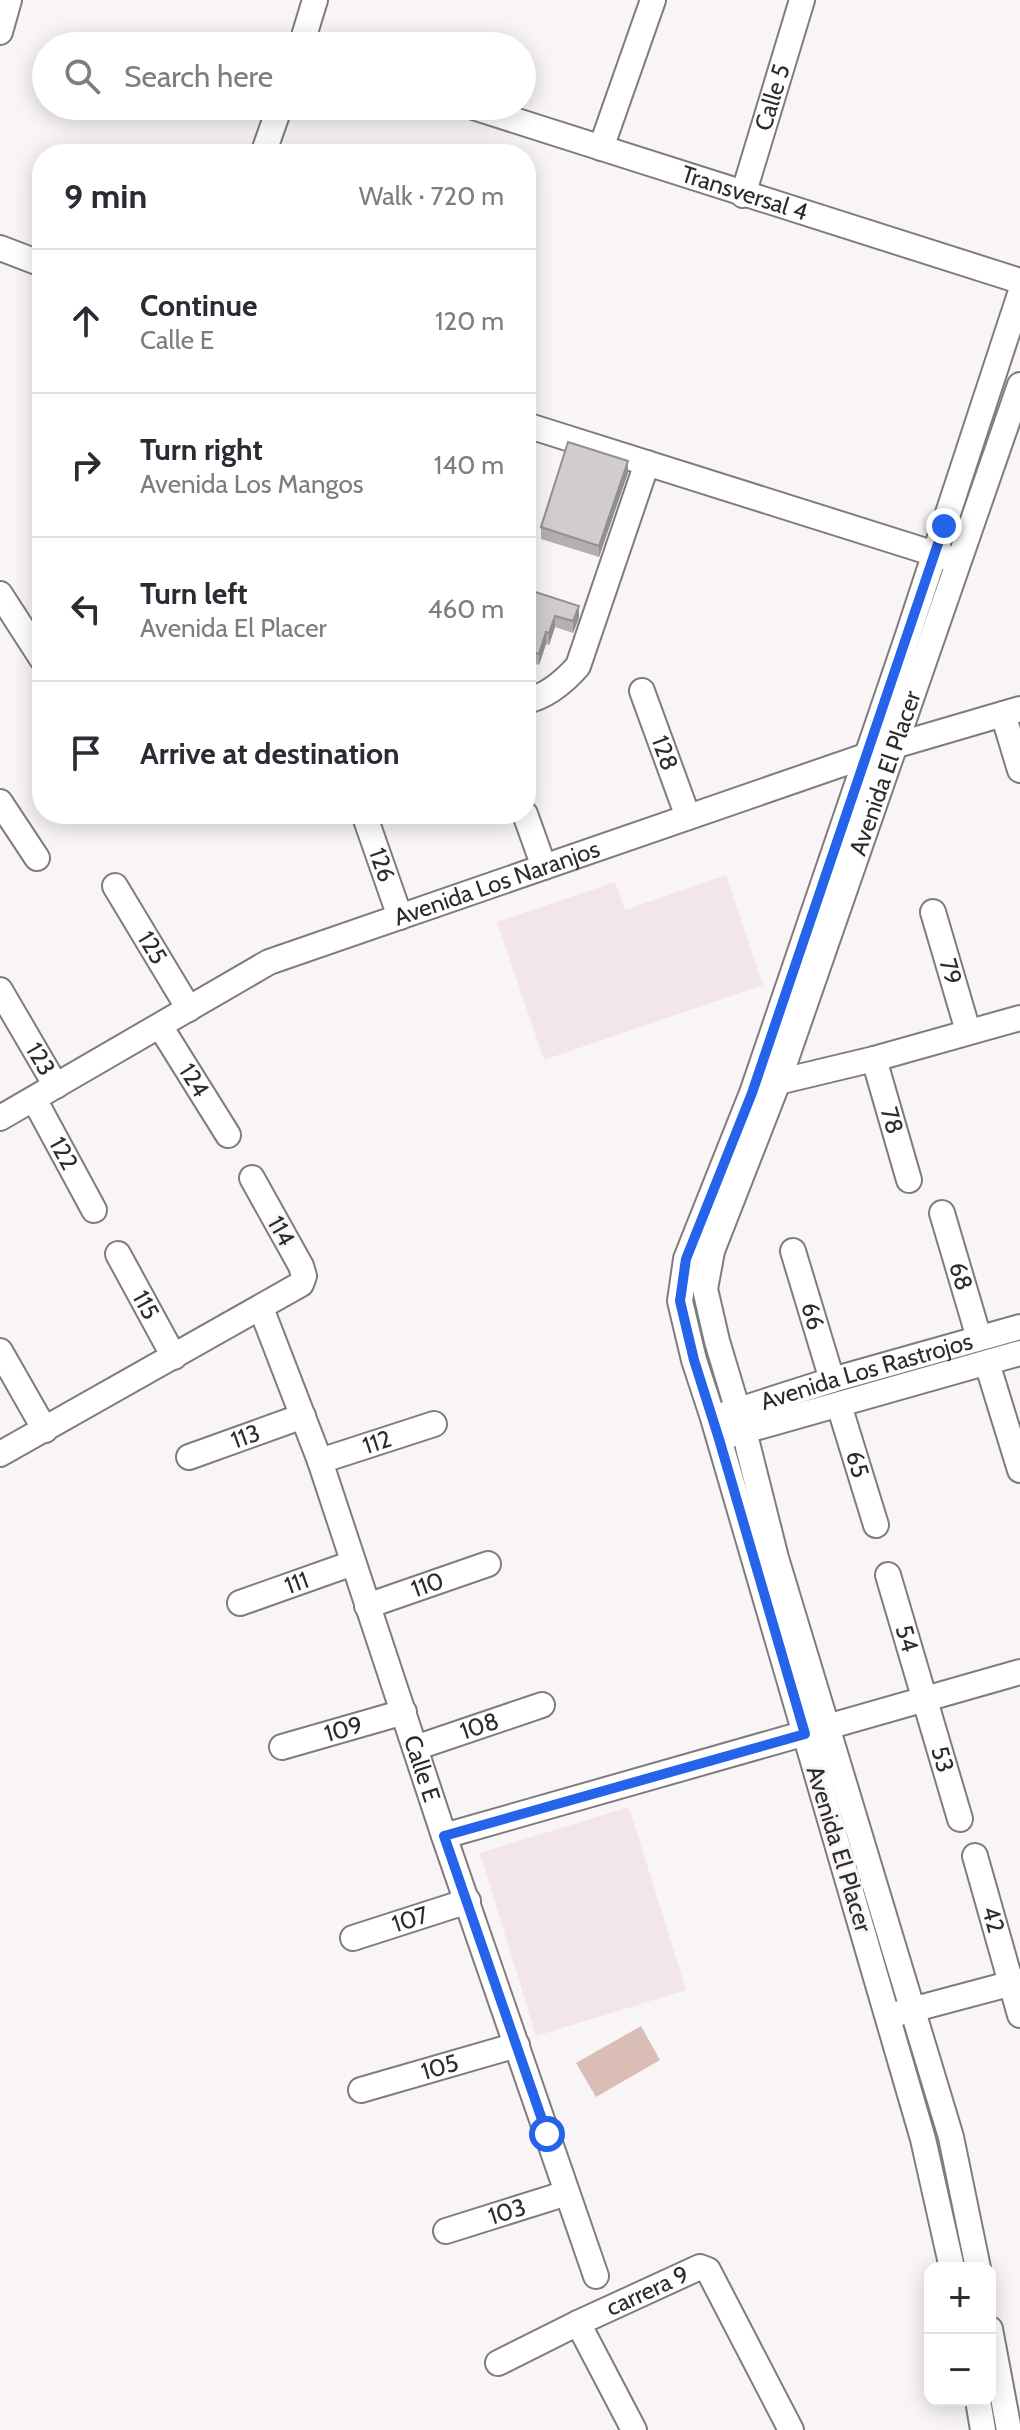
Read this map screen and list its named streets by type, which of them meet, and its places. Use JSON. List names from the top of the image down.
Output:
{
  "streets": {
    "street": [
      "Calle 5",
      "Transversal 4",
      "128",
      "Avenida El Placer",
      "126",
      "Avenida Los Naranjos",
      "125",
      "79",
      "123",
      "124",
      "78",
      "122",
      "114",
      "68",
      "115",
      "66",
      "Avenida Los Rastrojos",
      "113",
      "112",
      "65",
      "111",
      "110",
      "54",
      "108",
      "109",
      "53",
      "Calle E",
      "107",
      "42",
      "105",
      "103",
      "carrera 9"
    ]
  },
  "crossings": [
    ["Calle 5", "Transversal 4"],
    ["128", "Avenida Los Naranjos"],
    ["Avenida El Placer", "Avenida Los Naranjos"],
    ["Avenida El Placer", "Avenida Los Rastrojos"],
    ["126", "Avenida Los Naranjos"],
    ["Avenida Los Naranjos", "125"],
    ["Avenida Los Naranjos", "123"],
    ["Avenida Los Naranjos", "124"],
    ["Avenida Los Naranjos", "122"],
    ["114", "Calle E"],
    ["68", "Avenida Los Rastrojos"],
    ["66", "Avenida Los Rastrojos"],
    ["Avenida Los Rastrojos", "65"],
    ["113", "Calle E"],
    ["112", "Calle E"],
    ["111", "Calle E"],
    ["110", "Calle E"],
    ["54", "53"],
    ["108", "Calle E"],
    ["109", "Calle E"],
    ["Calle E", "107"],
    ["Calle E", "105"],
    ["Calle E", "103"]
  ],
  "page": {
    "search": "Search here",
    "heading": ["9 min", "Walk · 720 m"],
    "list": [
      ["Continue", "Calle E", "120 m"],
      ["Turn right", "Avenida Los Mangos", "140 m"],
      ["Turn left", "Avenida El Placer", "460 m"],
      "Arrive at destination"
    ],
    "map_buttons": ["+", "−"]
  }
}
